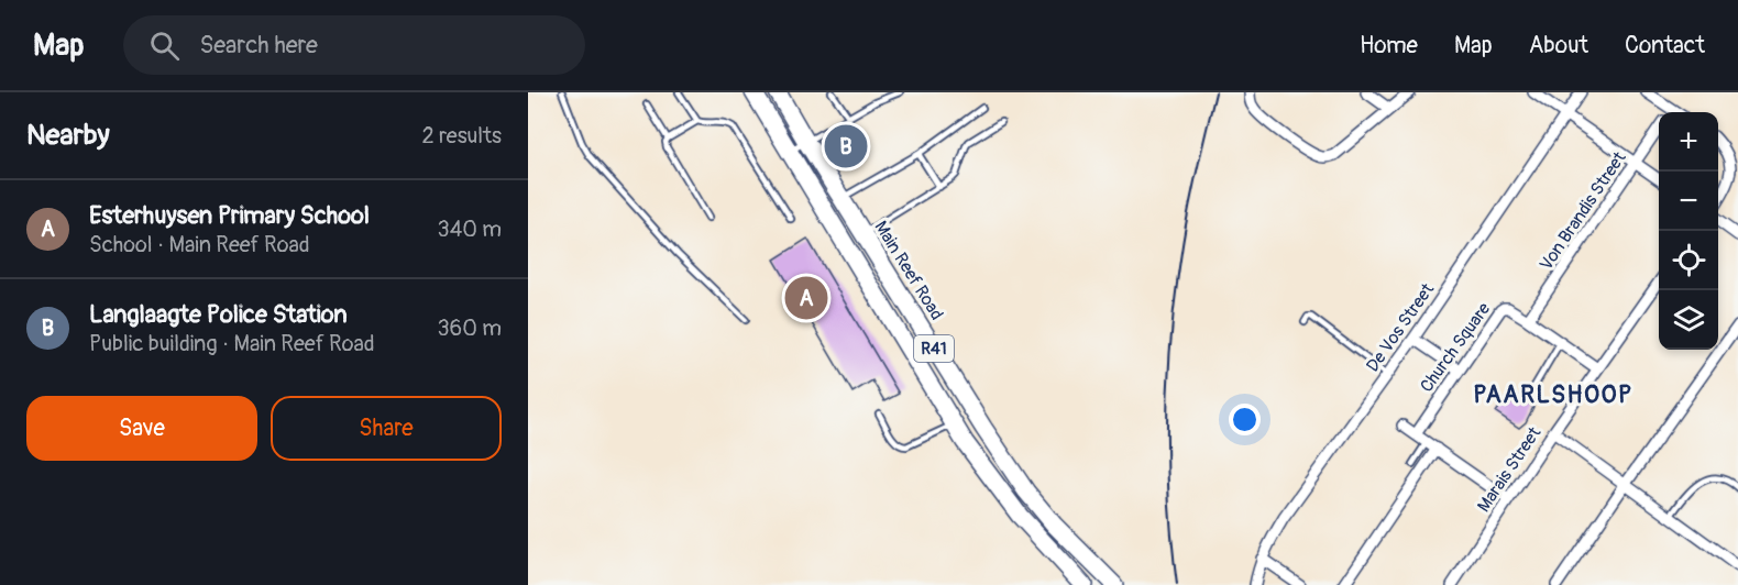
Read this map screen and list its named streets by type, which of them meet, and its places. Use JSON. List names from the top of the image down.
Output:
{
  "streets": {
    "main road": ["Main Reef Road", "R41"],
    "street": [
      "Von Brandis Street",
      "De Vos Street",
      "Church Square",
      "Marais Street"
    ]
  },
  "crossings": [
    ["Von Brandis Street", "Church Square"],
    ["Church Square", "Marais Street"]
  ],
  "districts": ["PAARLSHOOP"],
  "page": {
    "header": "Map",
    "search": "Search here",
    "nav": [
      "Home",
      "Map",
      "About",
      "Contact"
    ],
    "heading": ["Nearby", "2 results"],
    "map_buttons": ["+", "−"],
    "pins": ["B", "A"],
    "list": [
      {
        "mark": "A",
        "name": "Esterhuysen Primary School",
        "note": "School · Main Reef Road",
        "value": "340 m"
      },
      {
        "mark": "B",
        "name": "Langlaagte Police Station",
        "note": "Public building · Main Reef Road",
        "value": "360 m"
      }
    ],
    "buttons": ["Save", "Share"]
  }
}
